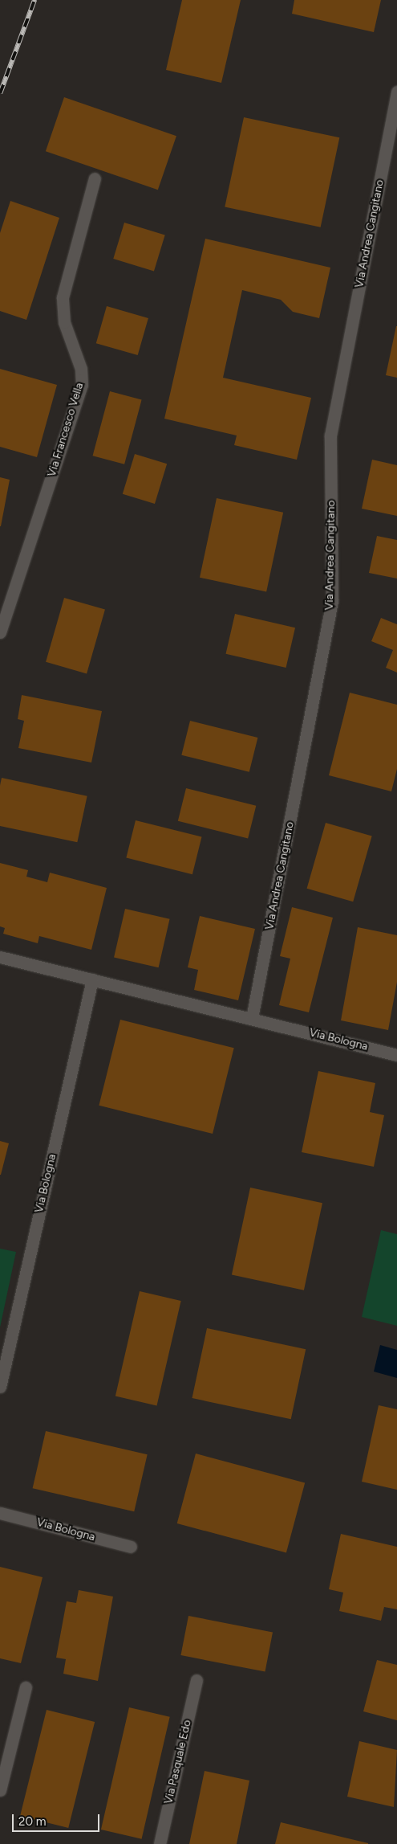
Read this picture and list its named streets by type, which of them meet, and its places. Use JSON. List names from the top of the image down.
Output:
{
  "streets": {
    "street": [
      "Via Andrea Cangitano",
      "Via Francesco Vella",
      "Via Bologna",
      "Via Pasquale Edo"
    ]
  },
  "crossings": [
    ["Via Andrea Cangitano", "Via Bologna"]
  ],
  "scale_bar": "20 m"
}
